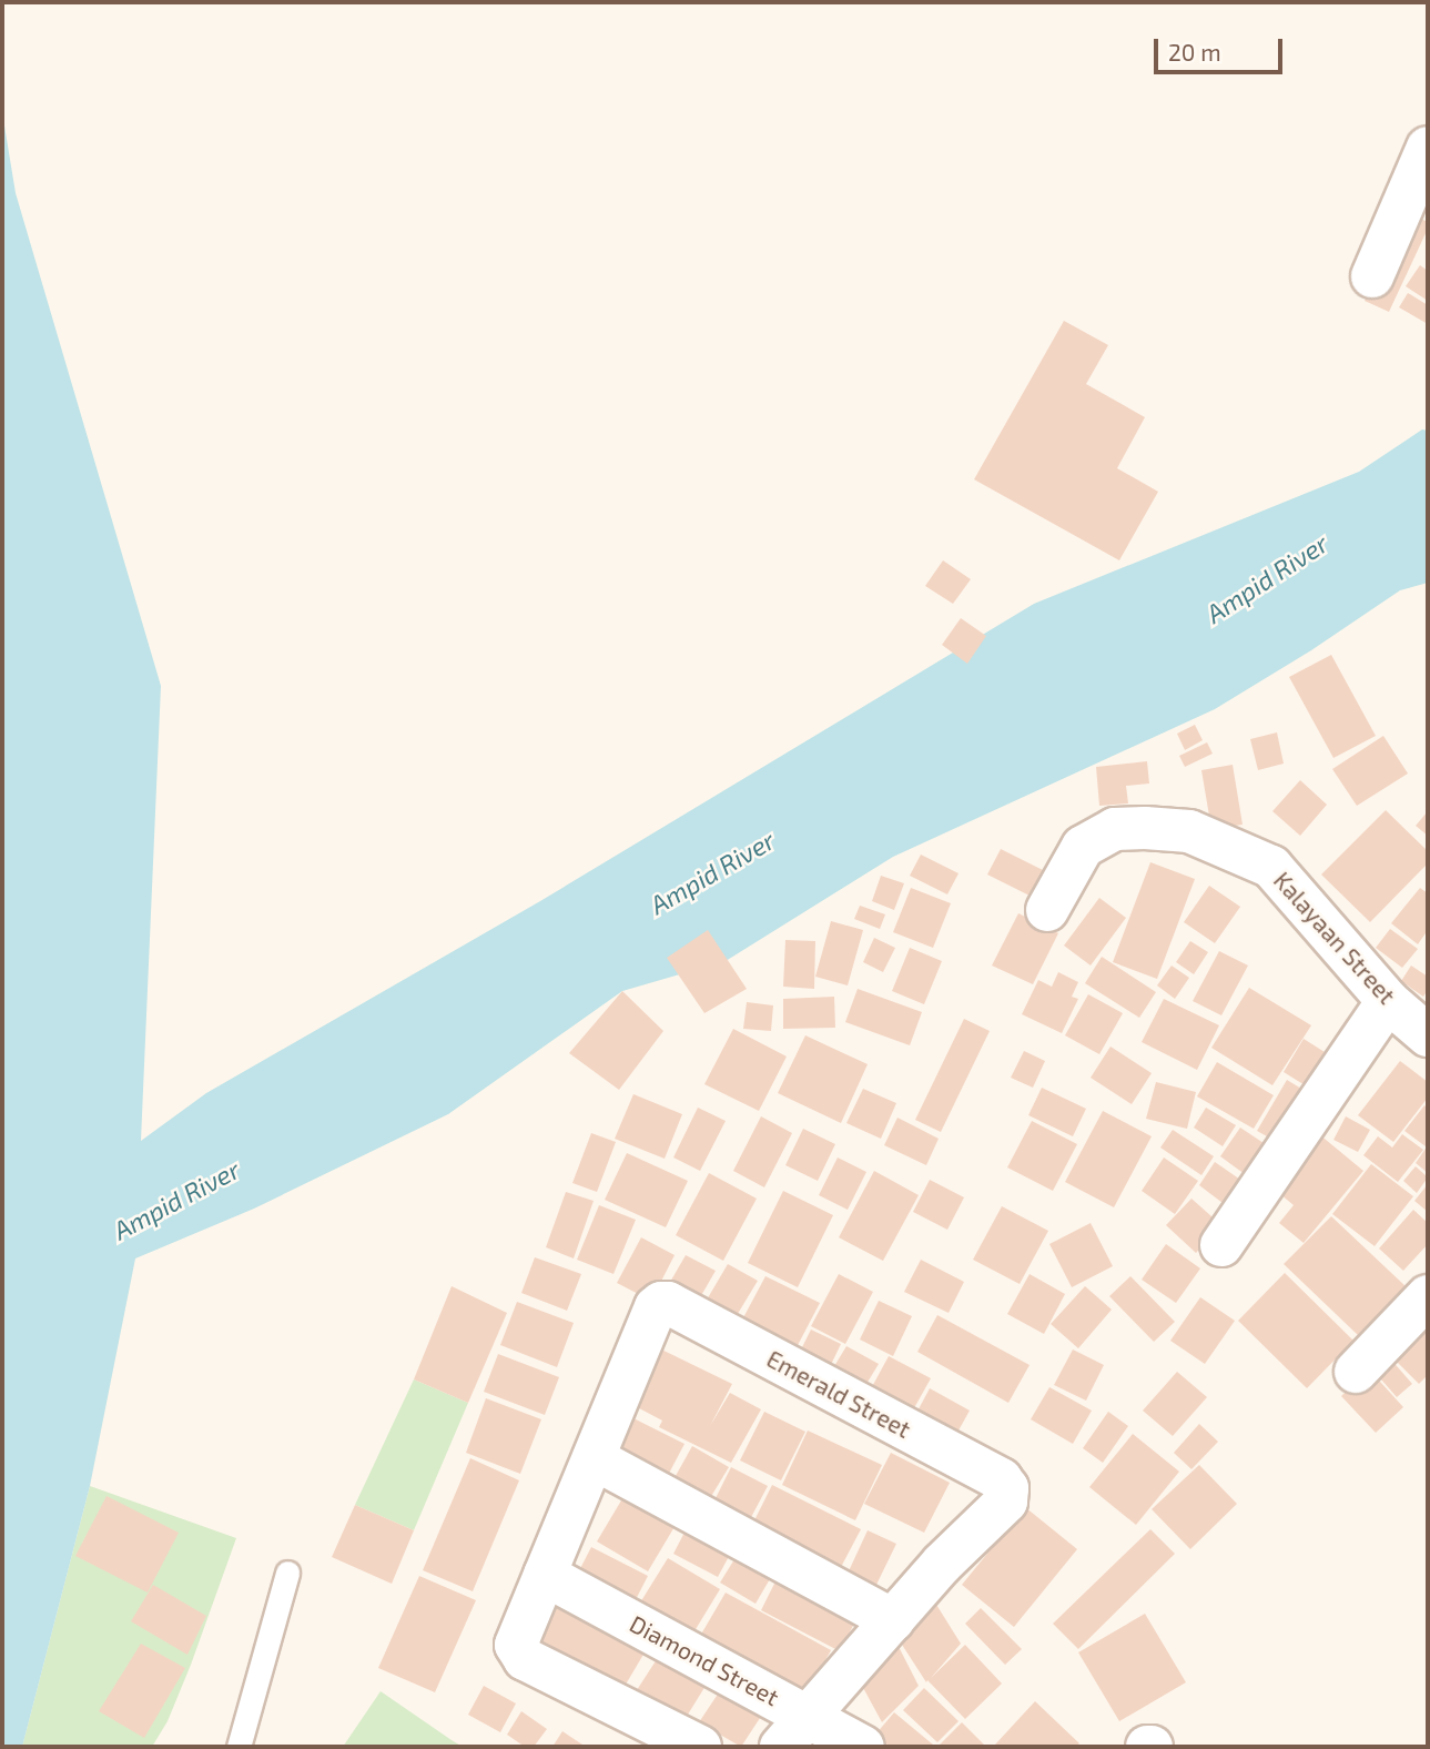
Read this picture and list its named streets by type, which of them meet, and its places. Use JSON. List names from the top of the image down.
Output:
{
  "streets": {
    "street": ["Kalayaan Street", "Emerald Street", "Diamond Street"]
  },
  "water": ["Ampid River"],
  "scale_bar": "20 m"
}
